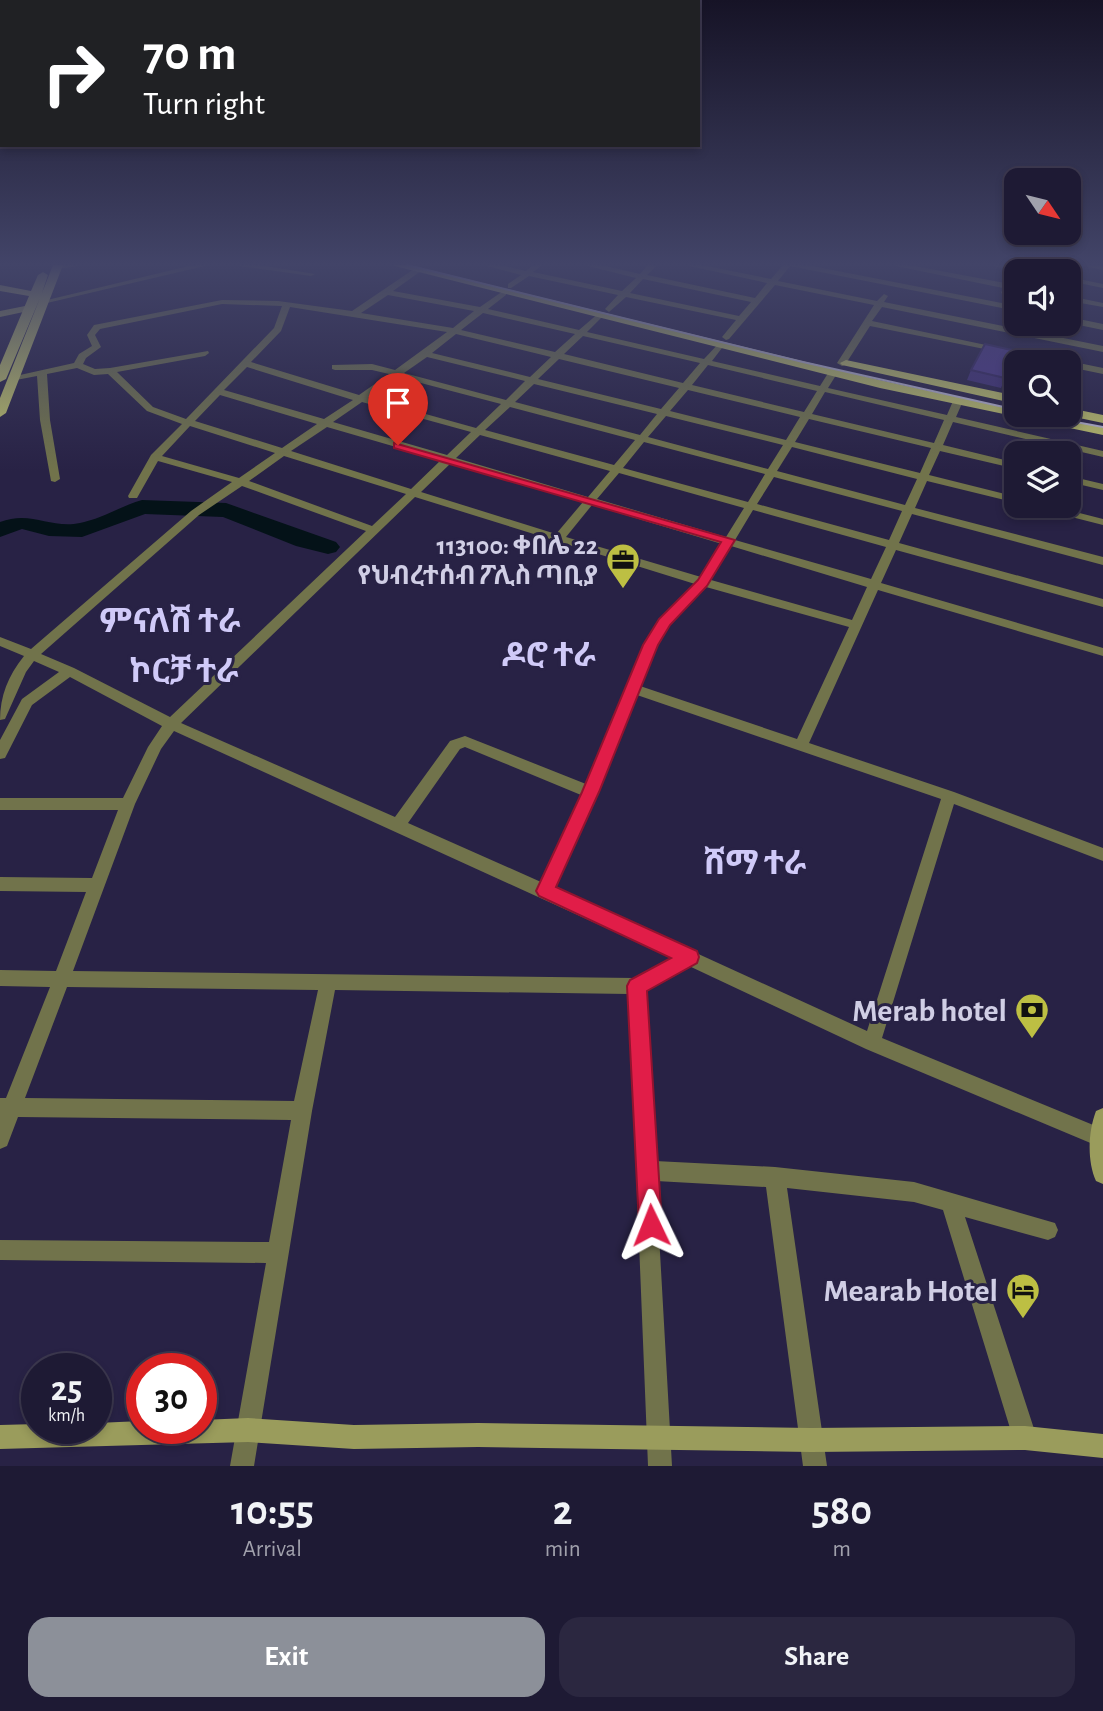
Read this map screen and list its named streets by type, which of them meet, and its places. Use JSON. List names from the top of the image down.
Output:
{
  "districts": [
    "ምናለሽ ተራ",
    "ዶሮ ተራ",
    "ኮርቻ ተራ",
    "ሸማ ተራ"
  ],
  "places": {
    "office": ["113100: ቀበሌ 22 የህብረተሰብ ፖሊስ ጣቢያ"],
    "bank": ["Merab hotel"],
    "hotel": ["Mearab Hotel"]
  },
  "north": "bottom right",
  "page": {
    "turn": ["70 m", "Turn right"],
    "speed": "25 km/h",
    "limit": "30",
    "eta": [
      "10:55",
      "Arrival",
      "2",
      "min",
      "580",
      "m"
    ],
    "buttons": ["Exit", "Share"]
  }
}
